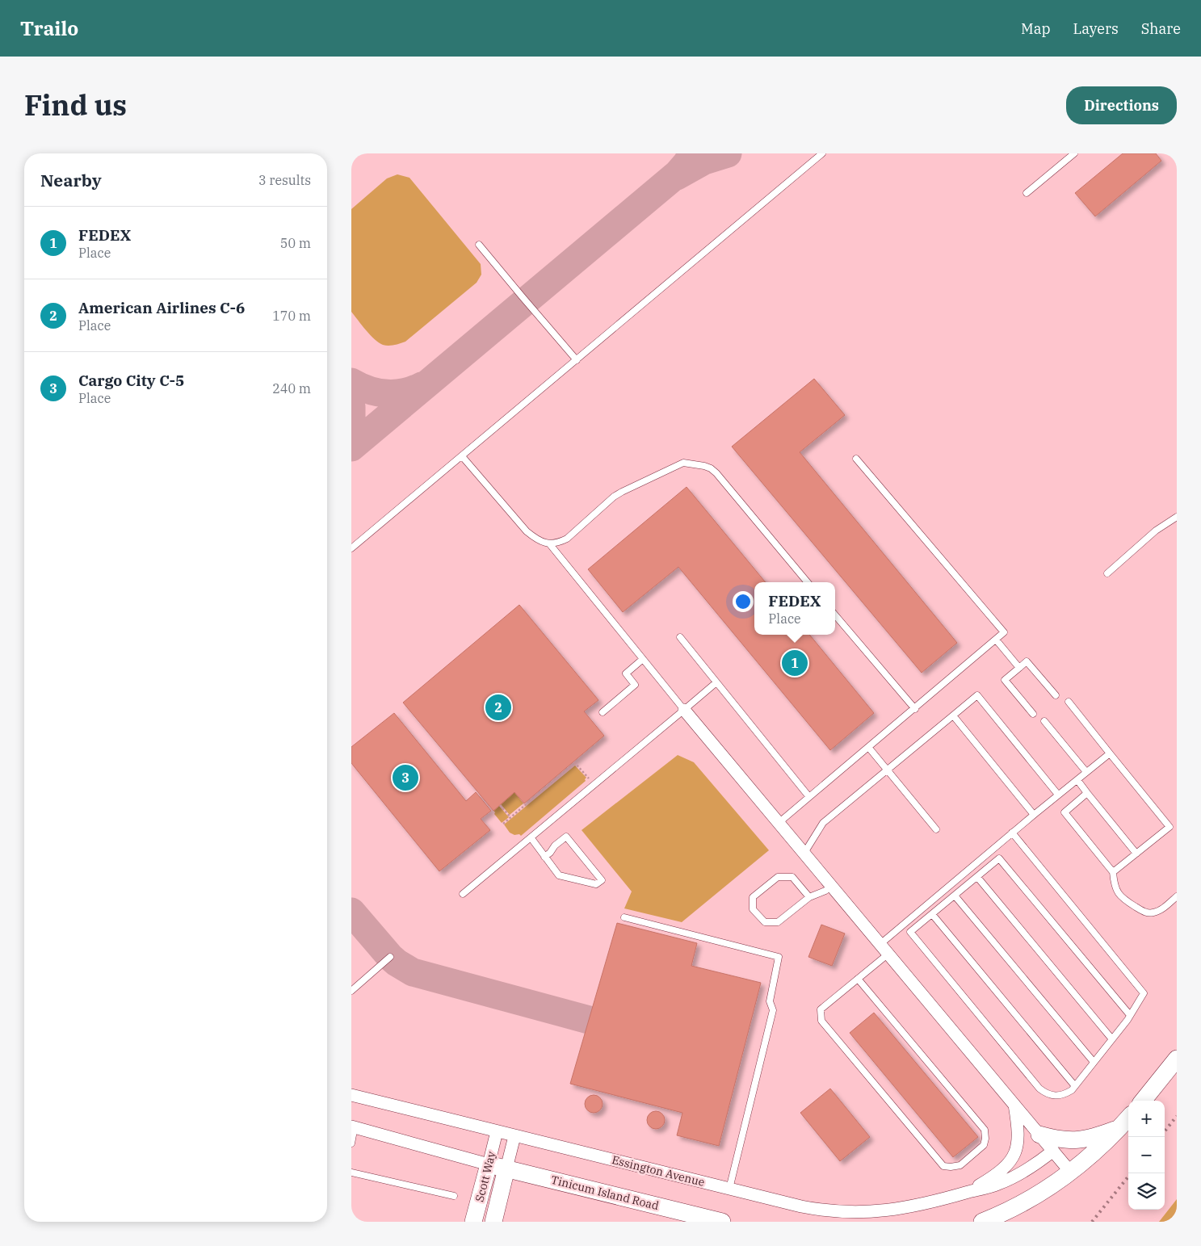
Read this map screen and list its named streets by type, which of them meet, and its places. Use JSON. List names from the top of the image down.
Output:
{
  "streets": {
    "street": ["Essington Avenue", "Scott Way", "Tinicum Island Road"]
  },
  "crossings": [
    ["Essington Avenue", "Scott Way"],
    ["Scott Way", "Tinicum Island Road"]
  ],
  "page": {
    "header": "Trailo",
    "nav": ["Map", "Layers", "Share"],
    "title": "Find us",
    "buttons": "Directions",
    "heading": ["Nearby", "3 results"],
    "list": [
      {
        "mark": "1",
        "name": "FEDEX",
        "note": "Place",
        "value": "50 m"
      },
      {
        "mark": "2",
        "name": "American Airlines C-6",
        "note": "Place",
        "value": "170 m"
      },
      {
        "mark": "3",
        "name": "Cargo City C-5",
        "note": "Place",
        "value": "240 m"
      }
    ],
    "popup": ["FEDEX", "Place"],
    "pins": ["1", "2", "3"],
    "map_buttons": ["+", "−"]
  }
}
